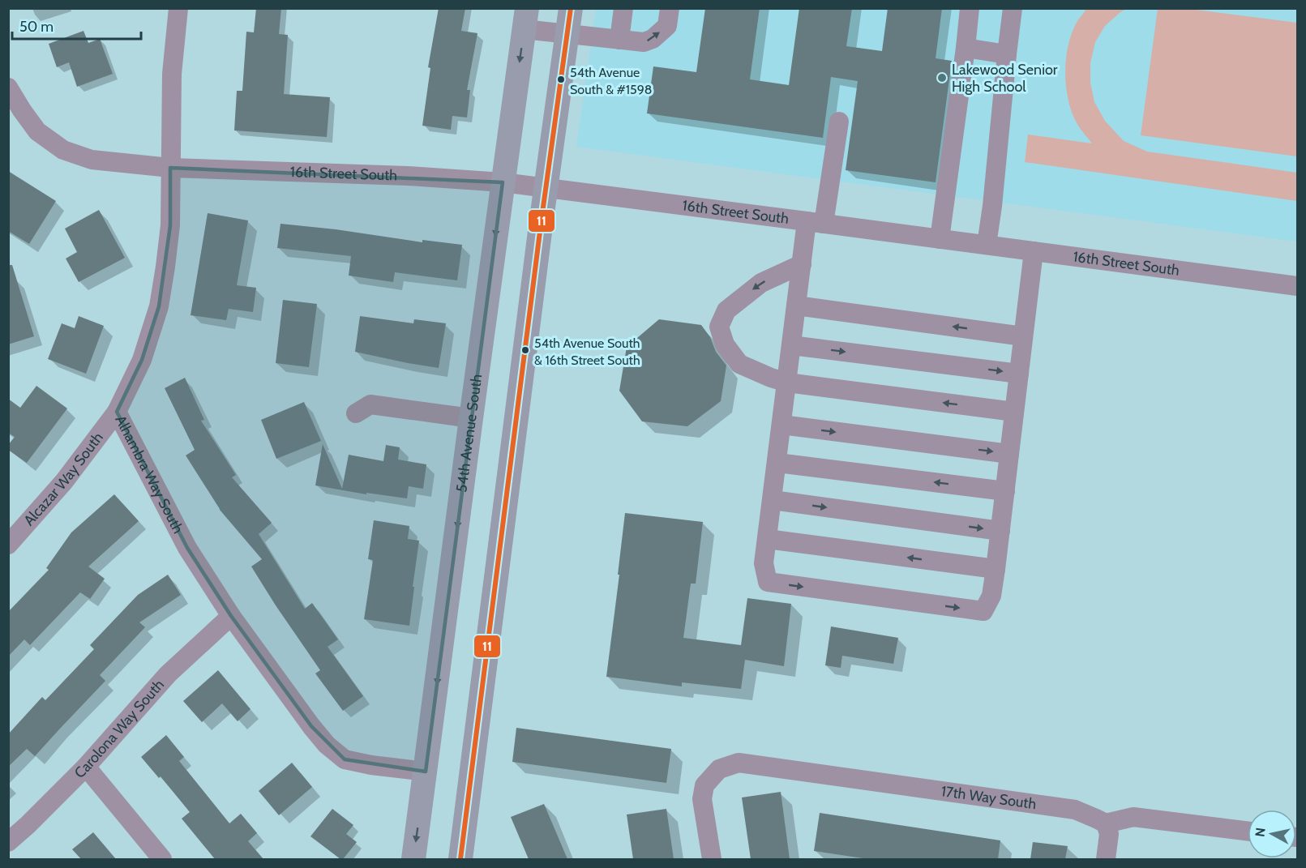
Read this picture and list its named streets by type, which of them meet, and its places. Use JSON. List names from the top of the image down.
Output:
{
  "streets": {
    "main road": ["54th Avenue South"],
    "street": [
      "16th Street South",
      "Alhambra Way South",
      "Alcazar Way South",
      "Carolona Way South",
      "17th Way South"
    ]
  },
  "crossings": [
    ["16th Street South", "54th Avenue South"],
    ["16th Street South", "Alhambra Way South"],
    ["54th Avenue South", "Alhambra Way South"],
    ["Alhambra Way South", "Alcazar Way South"],
    ["Alhambra Way South", "Carolona Way South"]
  ],
  "places": ["Lakewood Senior High School", "54th Avenue South & #1598", "54th Avenue South & 16th Street South"],
  "lines": ["transit line 11"],
  "scale_bar": "50 m",
  "north": "left"
}
